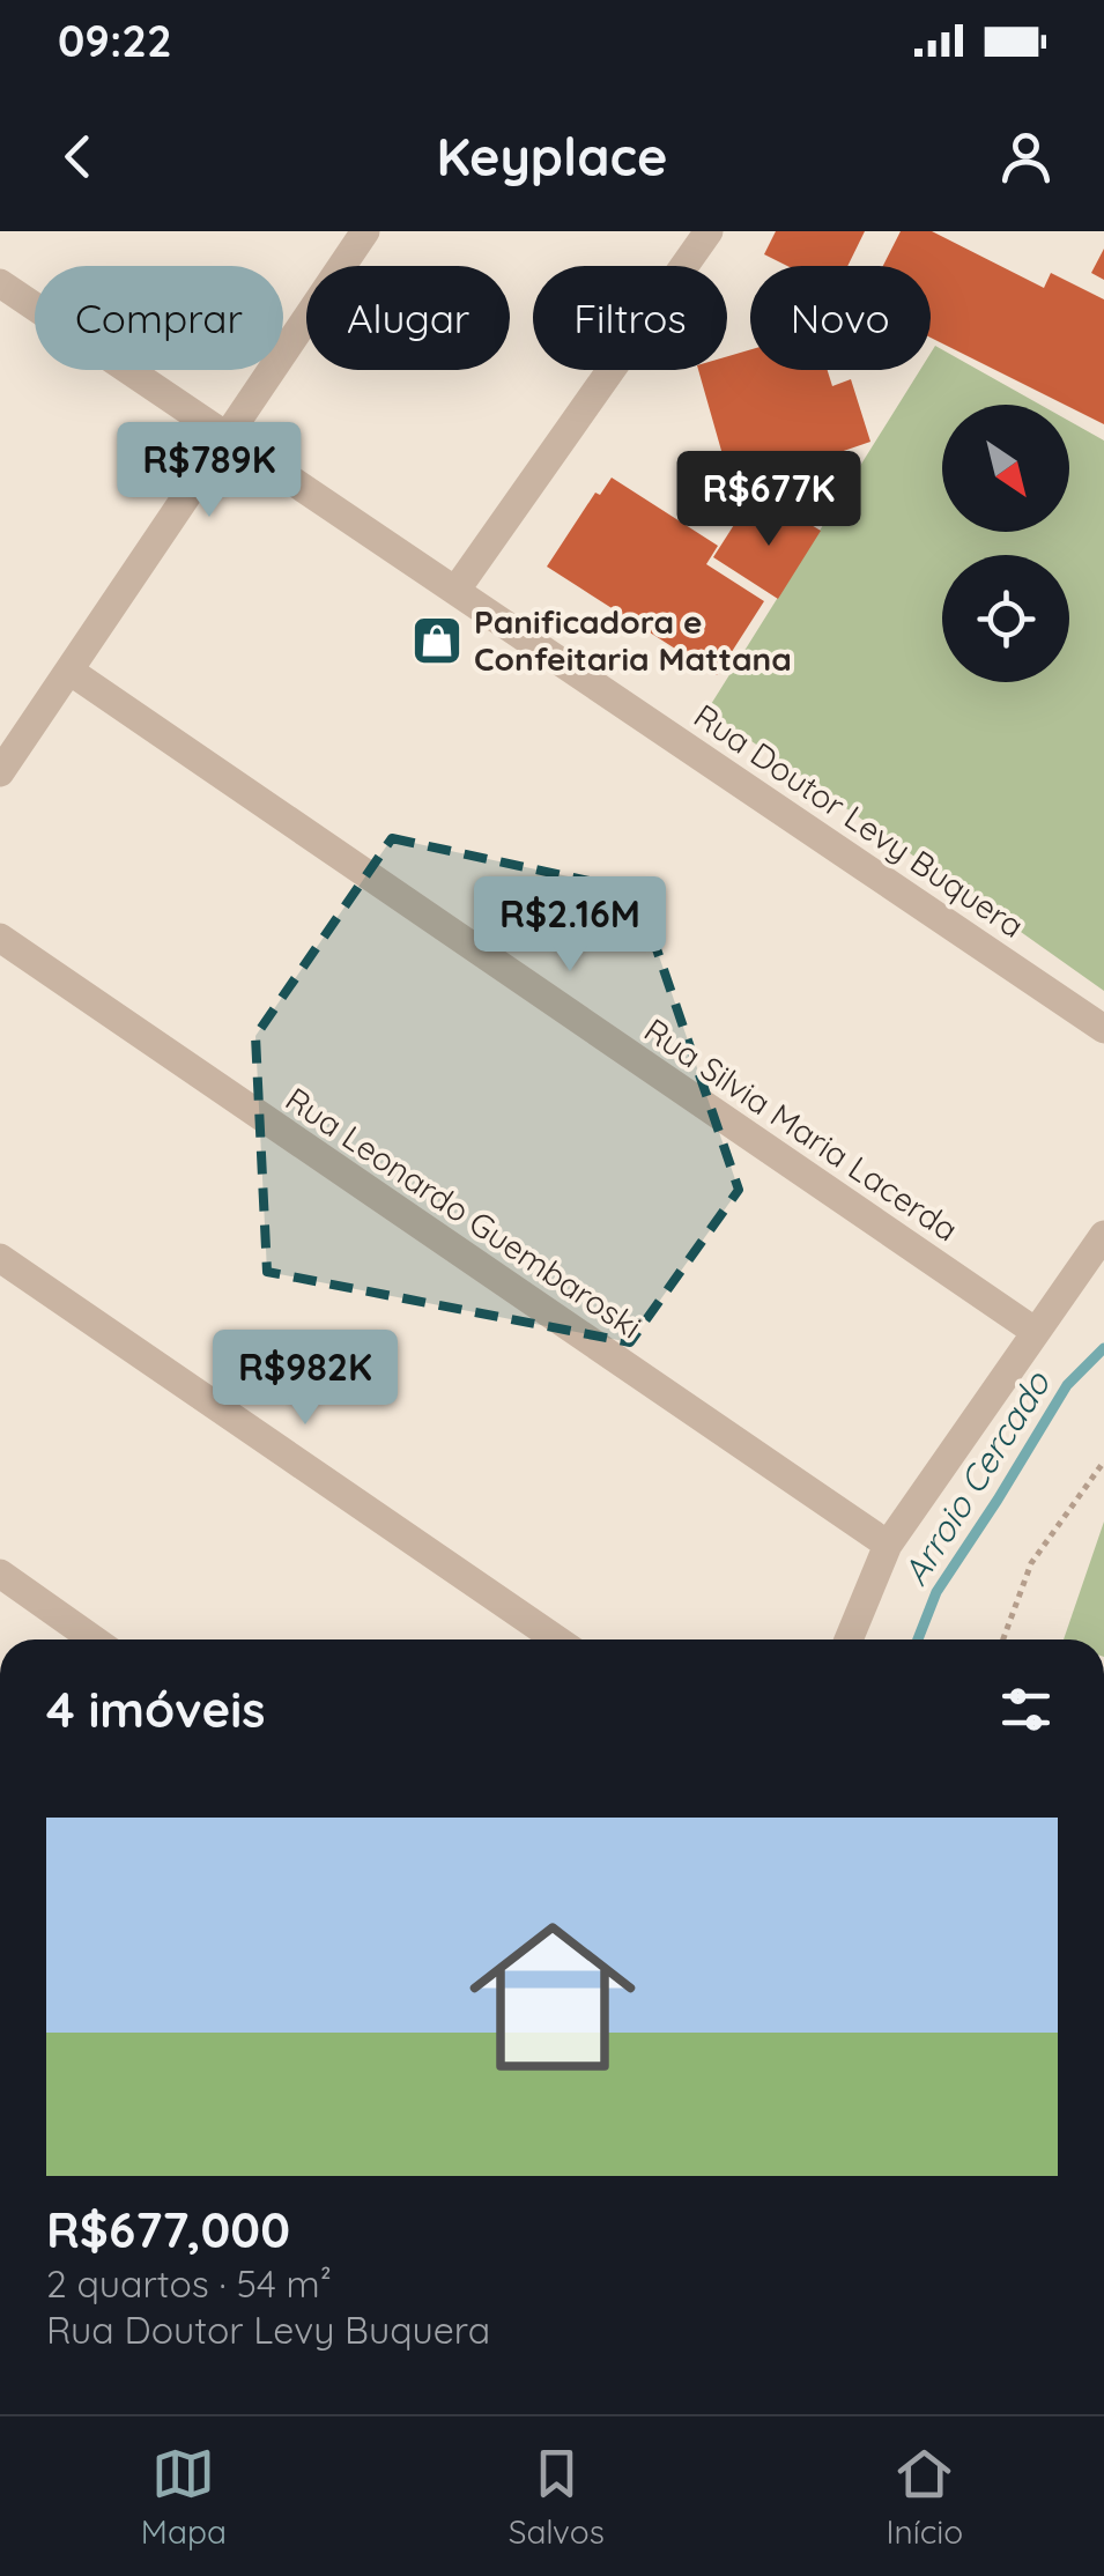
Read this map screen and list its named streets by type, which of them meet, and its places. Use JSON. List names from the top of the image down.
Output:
{
  "streets": {
    "street": ["Rua Doutor Levy Buquera", "Rua Silvia Maria Lacerda", "Rua Leonardo Guembaroski"]
  },
  "water": ["Arroio Cercado"],
  "places": {
    "shop": ["Panificadora e Confeitaria Mattana"]
  },
  "north": "bottom right",
  "page": {
    "status": "09:22",
    "header": "Keyplace",
    "chip": [
      "Comprar",
      "Alugar",
      "Filtros",
      "Novo"
    ],
    "price": [
      "R$789K",
      "R$677K",
      "R$2.16M",
      "R$982K"
    ],
    "heading": "4 imóveis",
    "list": [
      {
        "name": "R$677,000",
        "note": "2 quartos · 54 m² · Rua Doutor Levy Buquera"
      }
    ],
    "tabs": ["Mapa", "Salvos", "Início"]
  }
}
